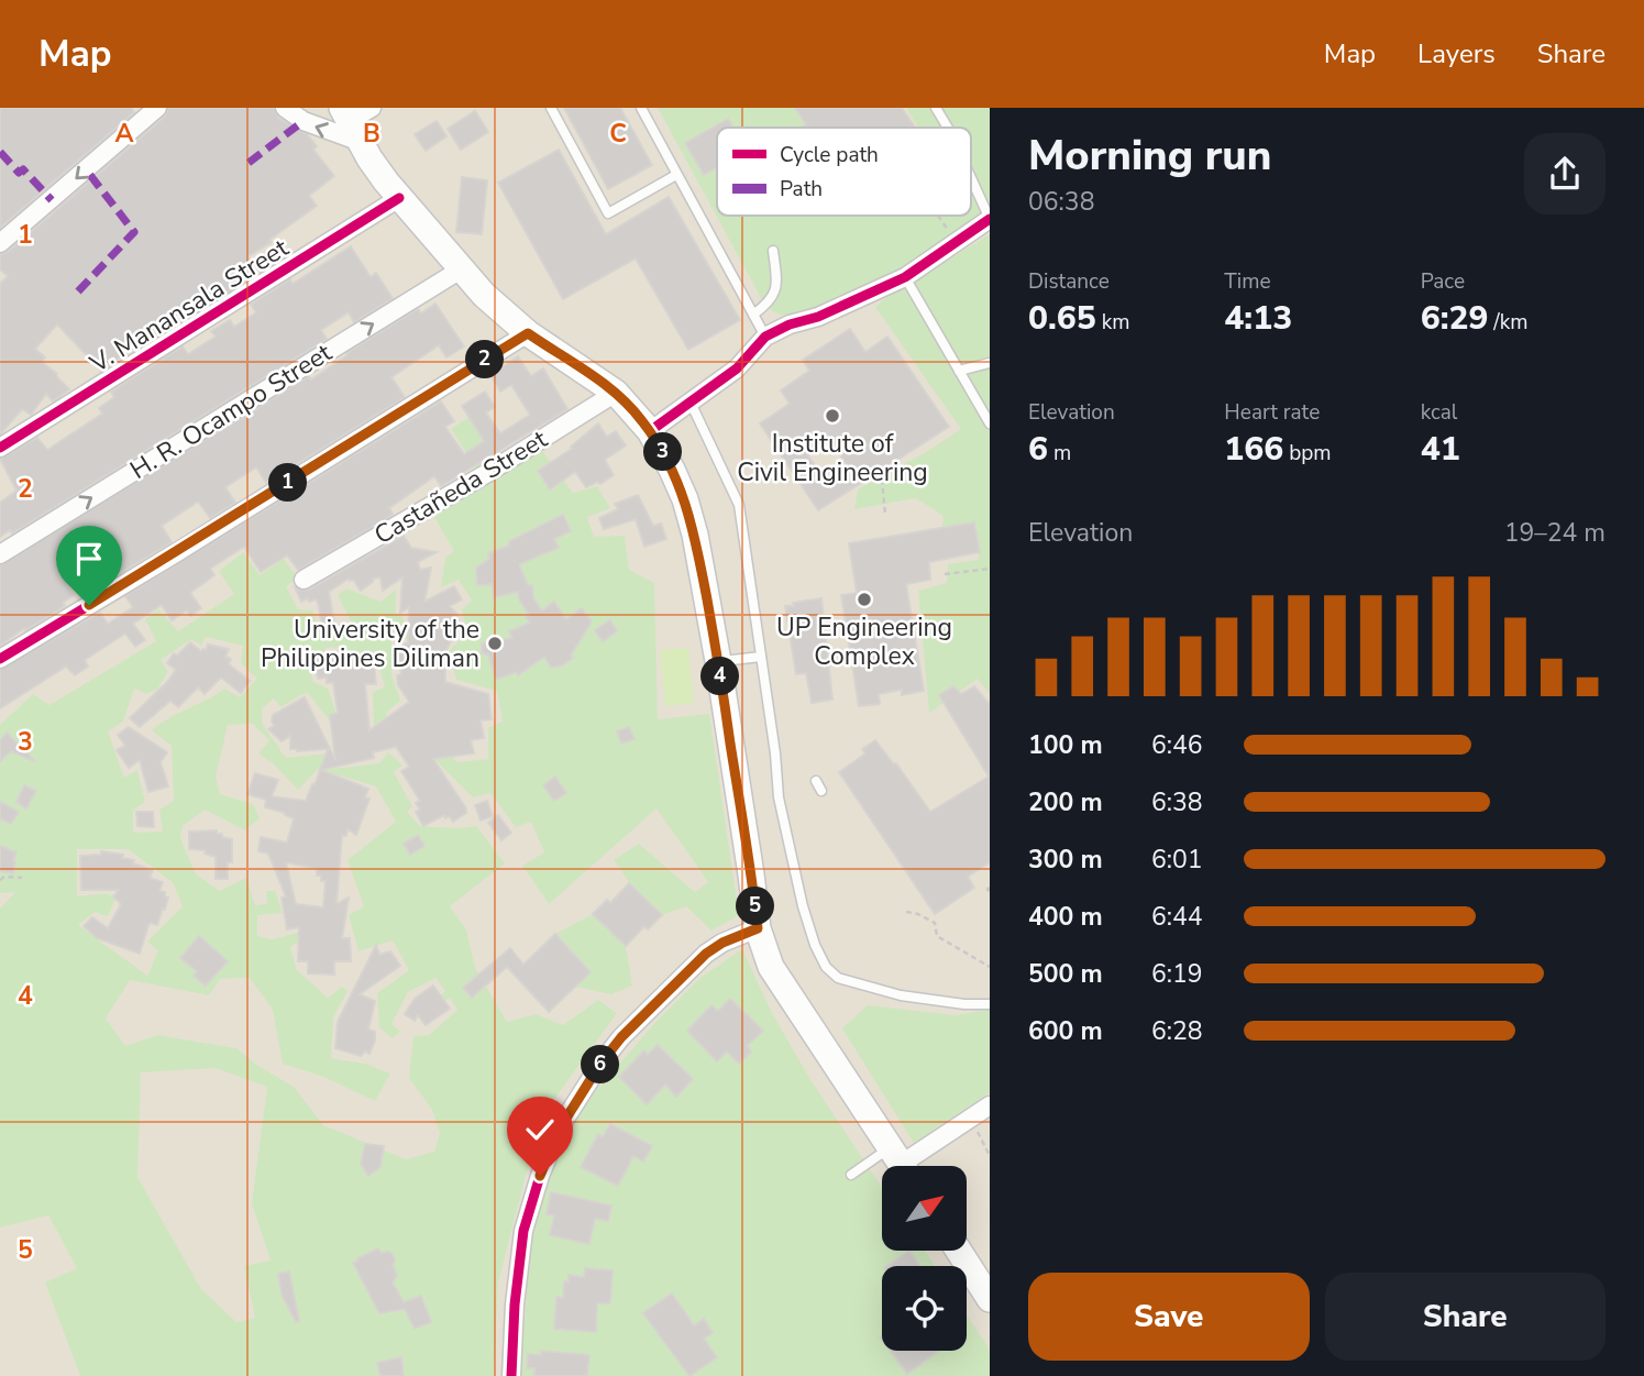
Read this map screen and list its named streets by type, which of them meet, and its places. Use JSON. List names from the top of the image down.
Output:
{
  "streets": {
    "street": ["V. Manansala Street", "H. R. Ocampo Street", "Castañeda Street"]
  },
  "places": ["Institute of Civil Engineering", "UP Engineering Complex", "University of the Philippines Diliman"],
  "legend": ["Cycle path", "Path"],
  "north": "top right",
  "page": {
    "header": "Map",
    "nav": ["Map", "Layers", "Share"],
    "heading": ["Morning run", "06:38"],
    "stats": [
      ["Distance", "0.65 km"],
      ["Time", "4:13"],
      ["Pace", "6:29 /km"],
      ["Elevation", "6 m"],
      ["Heart rate", "166 bpm"],
      ["kcal", "41"]
    ],
    "pins": [
      "2",
      "3",
      "1",
      "4",
      "5",
      "6"
    ],
    "chart": ["Elevation", "19–24 m"],
    "list": [
      {
        "name": "100 m",
        "note": "6:46"
      },
      {
        "name": "200 m",
        "note": "6:38"
      },
      {
        "name": "300 m",
        "note": "6:01"
      },
      {
        "name": "400 m",
        "note": "6:44"
      },
      {
        "name": "500 m",
        "note": "6:19"
      },
      {
        "name": "600 m",
        "note": "6:28"
      }
    ],
    "buttons": ["Save", "Share"]
  },
  "grid": {
    "columns": ["A", "B", "C"],
    "rows": [
      "1",
      "2",
      "3",
      "4",
      "5"
    ]
  }
}
